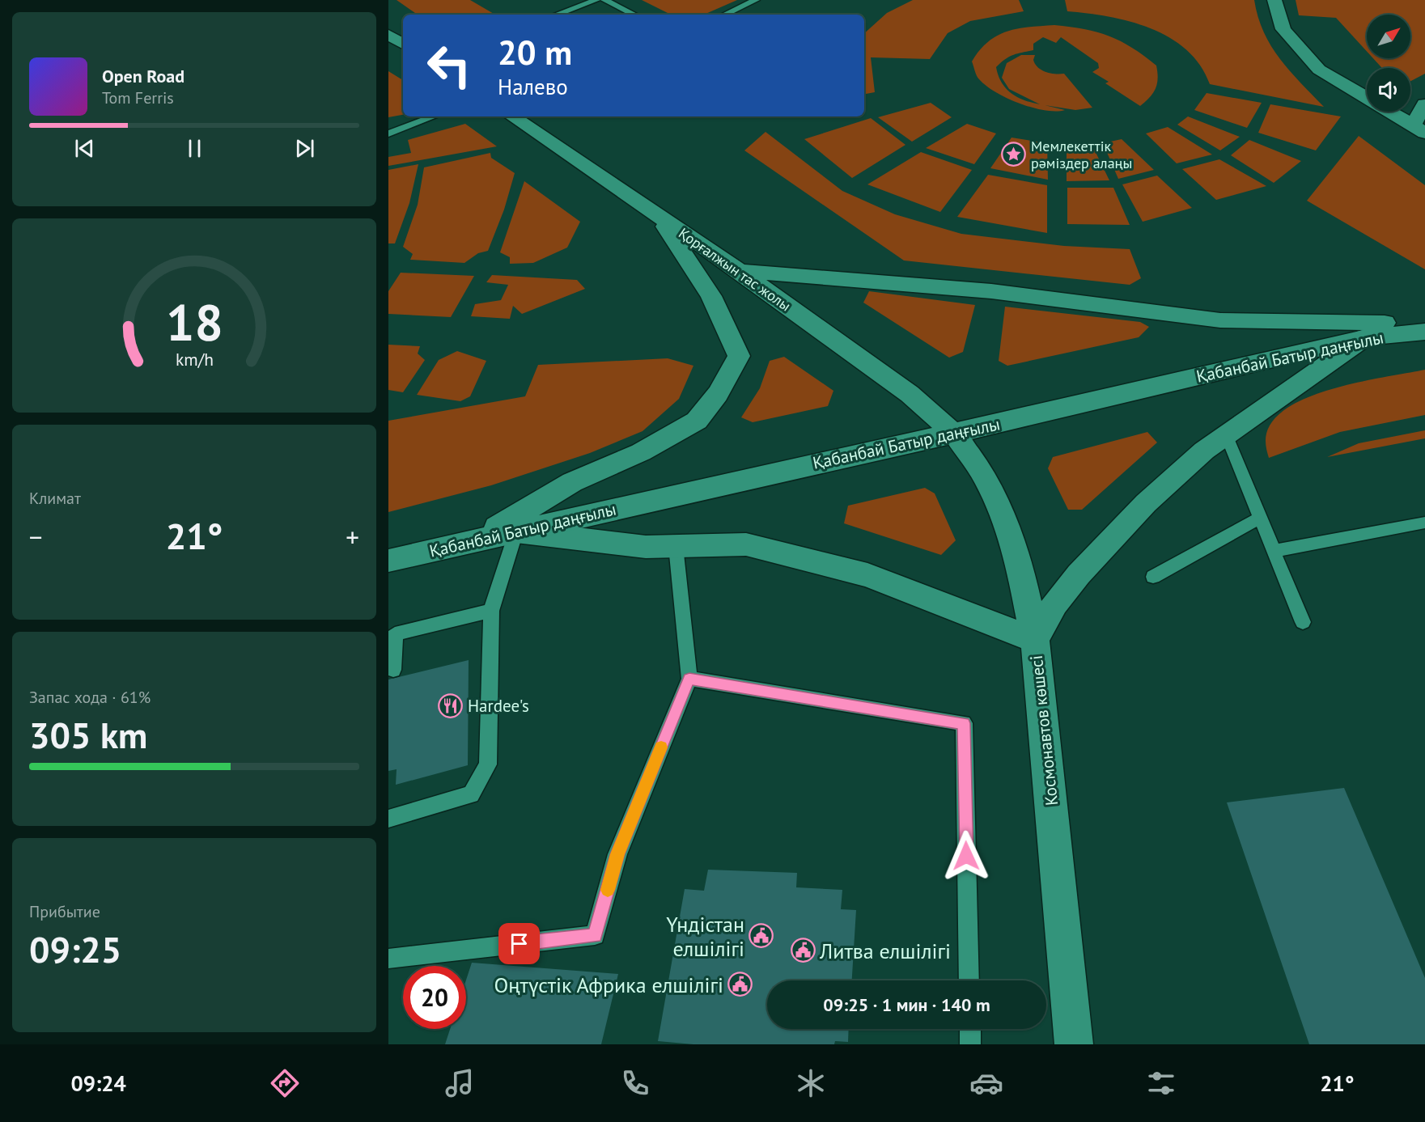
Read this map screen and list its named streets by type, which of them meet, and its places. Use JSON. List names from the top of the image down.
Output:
{
  "streets": {
    "main road": ["Қорғалжын тас жолы", "Қабанбай Батыр даңғылы", "Космонавтов көшесі"]
  },
  "crossings": [
    ["Қорғалжын тас жолы", "Қабанбай Батыр даңғылы"],
    ["Қорғалжын тас жолы", "Космонавтов көшесі"],
    ["Қабанбай Батыр даңғылы", "Космонавтов көшесі"]
  ],
  "places": {
    "place": ["Мемлекеттік рәміздер алаңы"],
    "restaurant": ["Hardee's"],
    "public building": ["Үндістан елшілігі", "Литва елшілігі", "Оңтүстік Африка елшілігі"]
  },
  "north": "top right",
  "page": {
    "turn": ["20 m", "Налево"],
    "song": ["Open Road", "Tom Ferris"],
    "tile": [
      "Климат",
      ["Запас хода · 61%", "305 km"],
      ["Прибытие", "09:25"]
    ],
    "heat": ["−", "21°", "+"],
    "limit": "20",
    "trip": "09:25 · 1 мин · 140 m",
    "tabs": ["09:24", "21°"],
    "gauge": ["18", "km/h"]
  }
}
